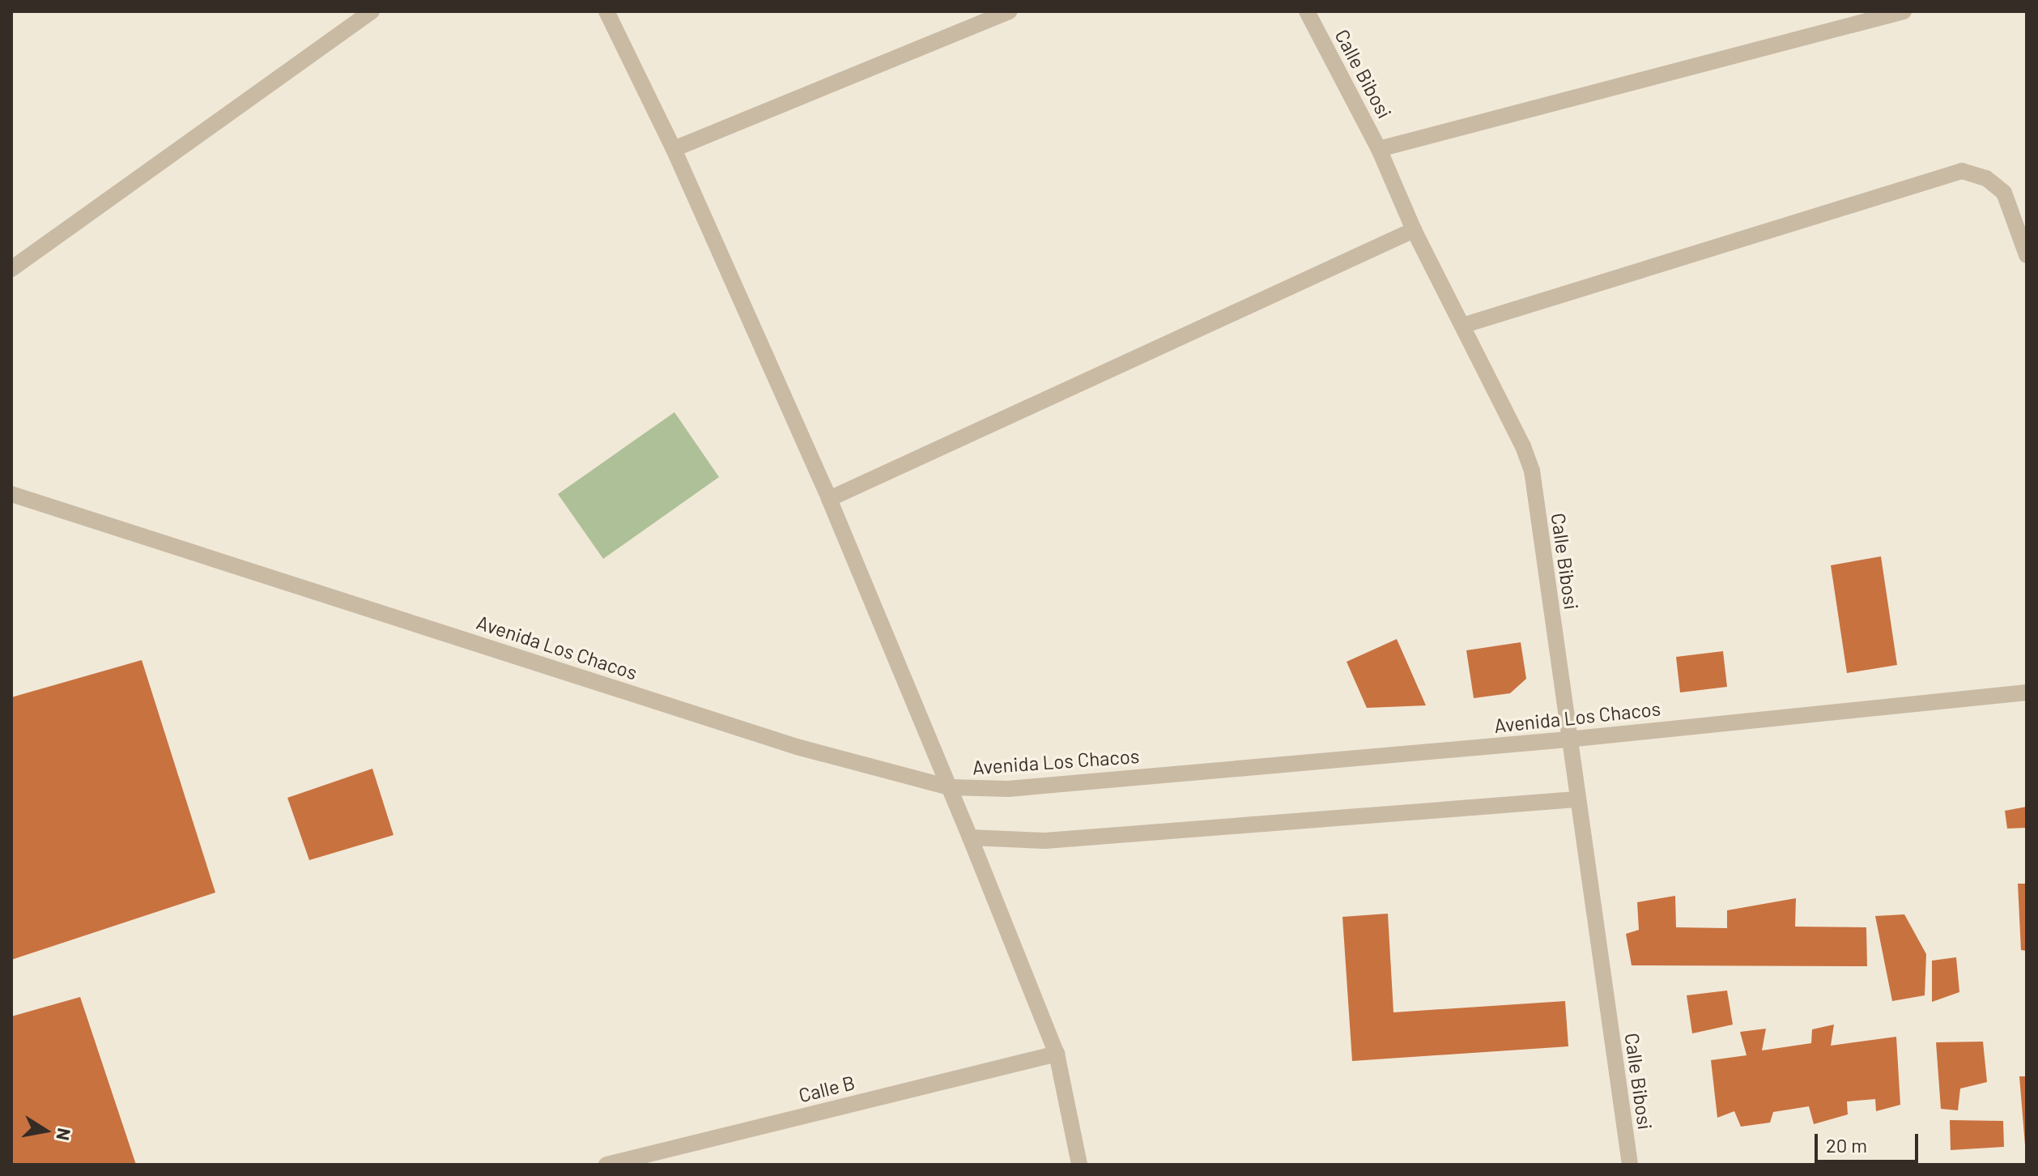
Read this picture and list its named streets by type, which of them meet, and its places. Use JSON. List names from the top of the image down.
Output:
{
  "streets": {
    "street": ["Calle Bibosi", "Avenida Los Chacos", "Calle B"]
  },
  "crossings": [
    ["Calle Bibosi", "Avenida Los Chacos"]
  ],
  "scale_bar": "20 m",
  "north": "right"
}
